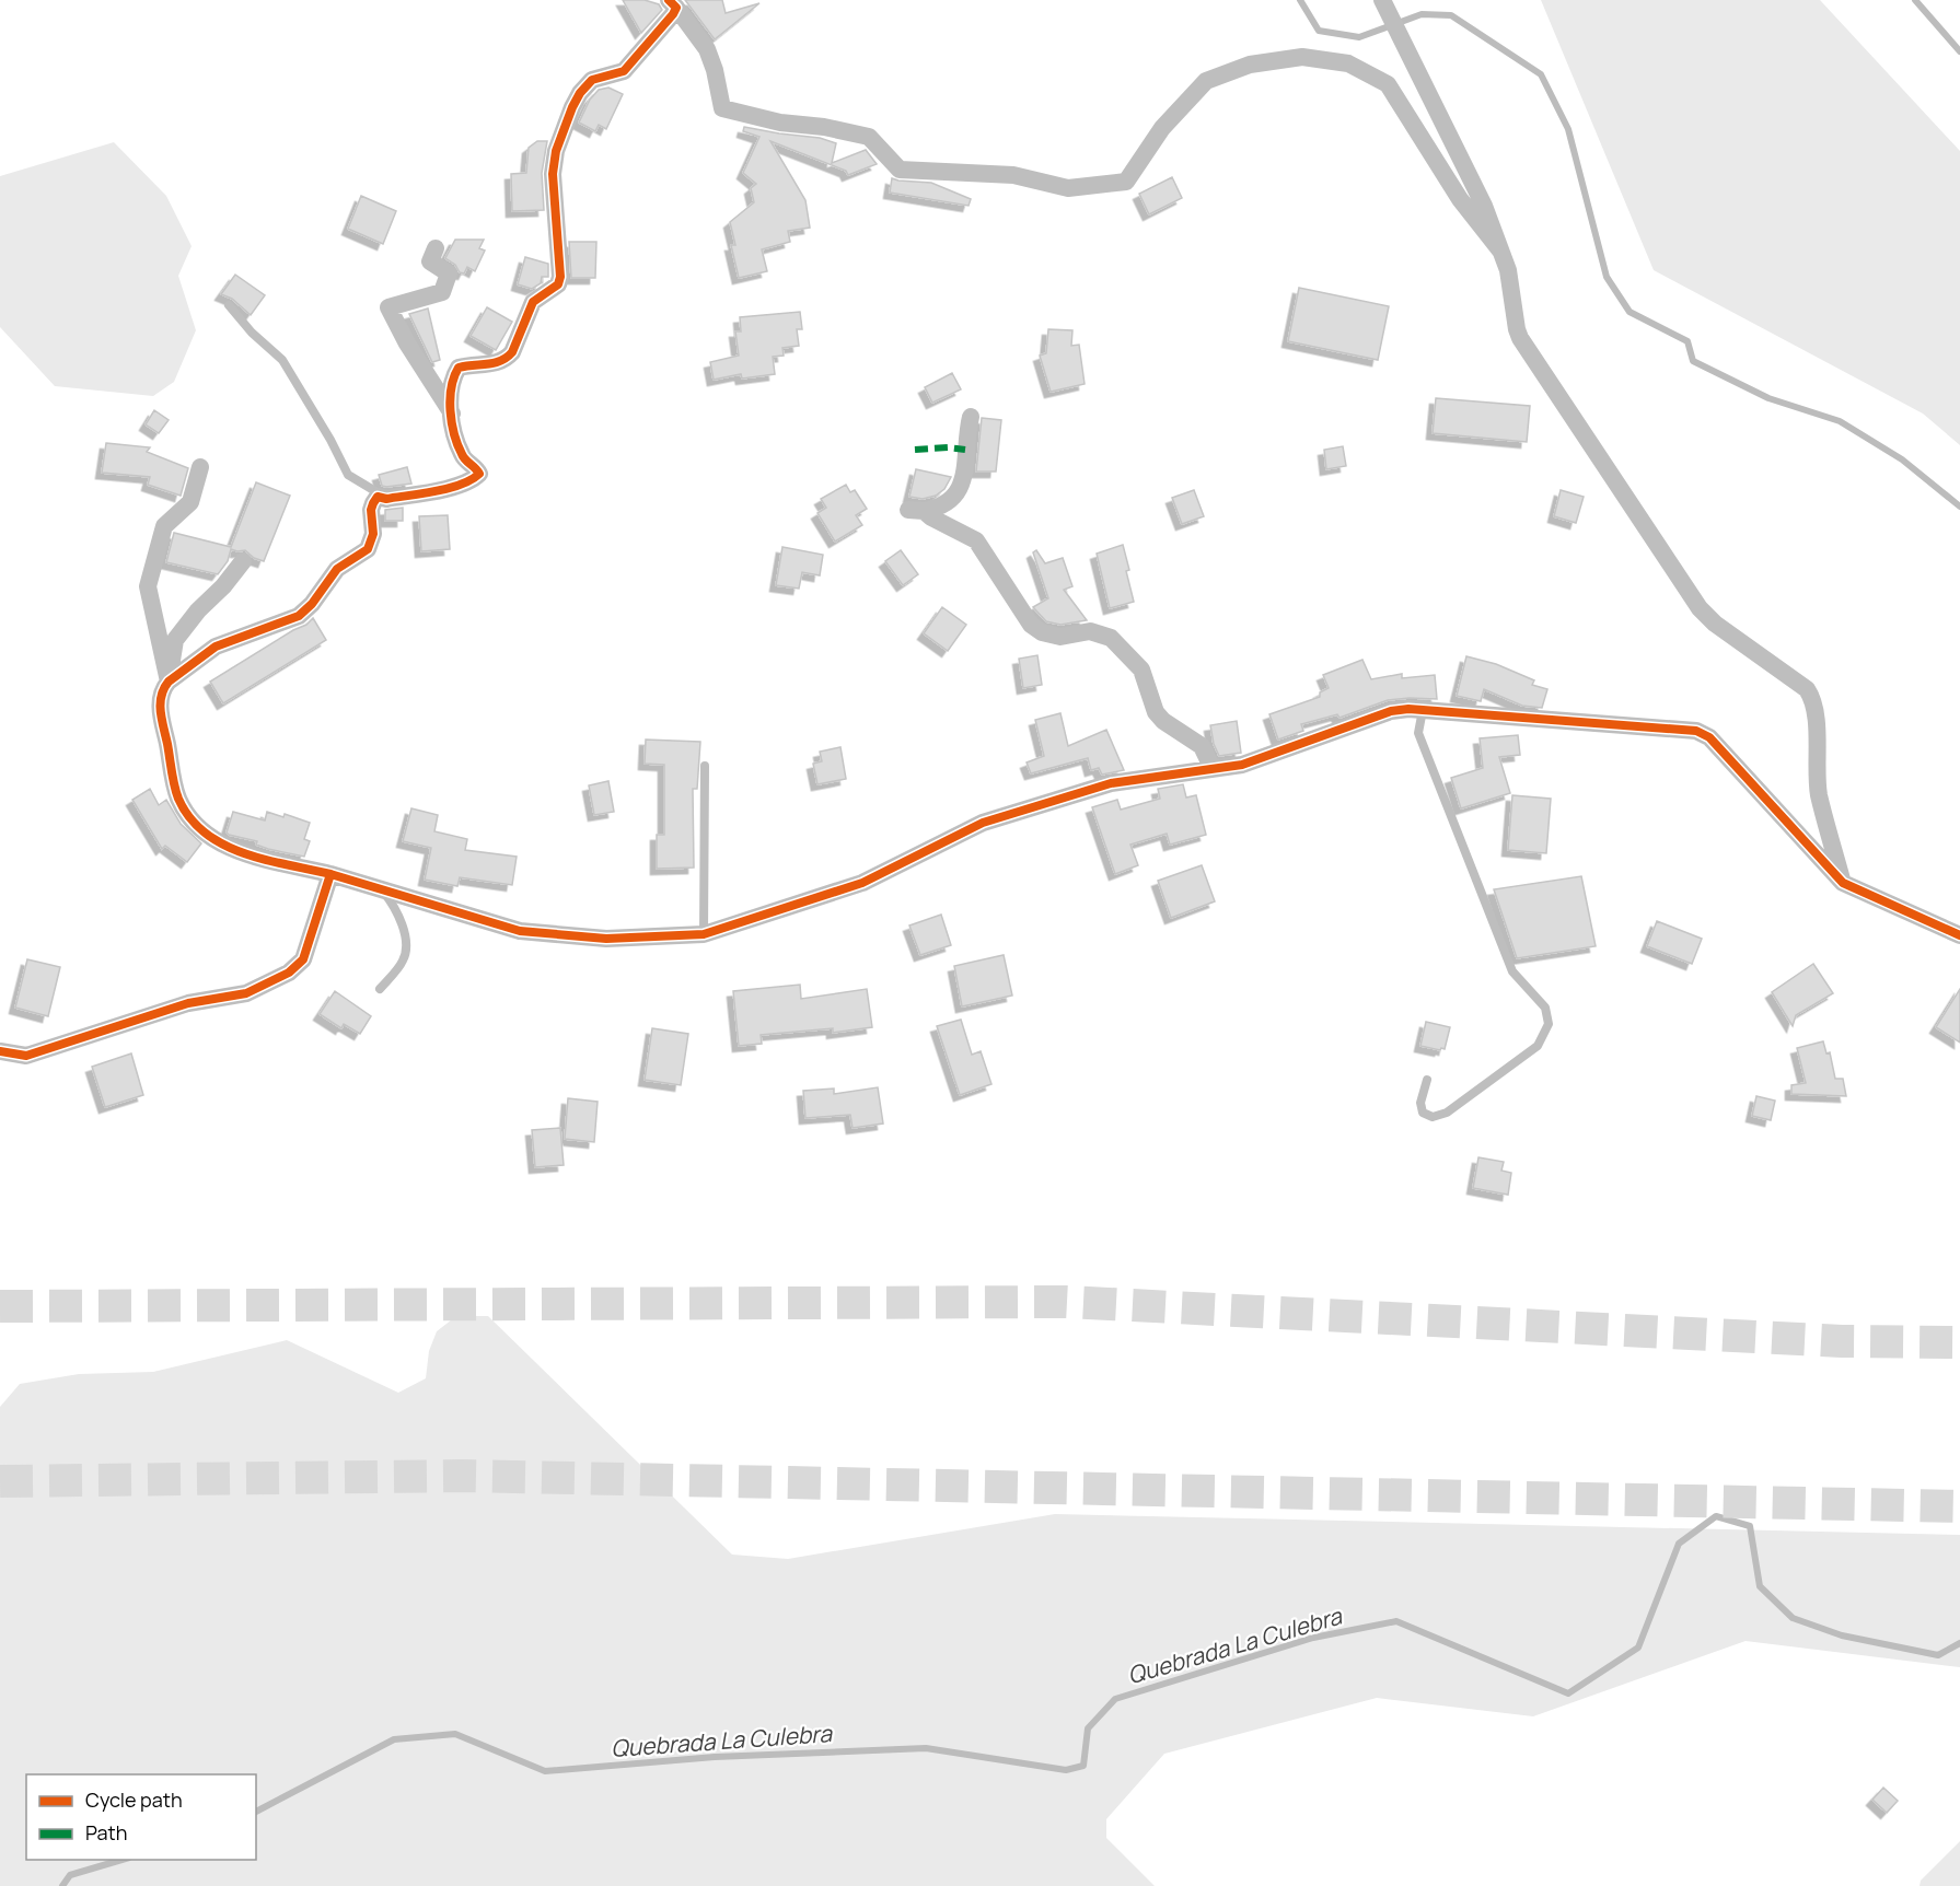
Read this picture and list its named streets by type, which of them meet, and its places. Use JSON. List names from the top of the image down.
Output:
{
  "water": ["Quebrada La Culebra"],
  "legend": ["Cycle path", "Path"]
}
